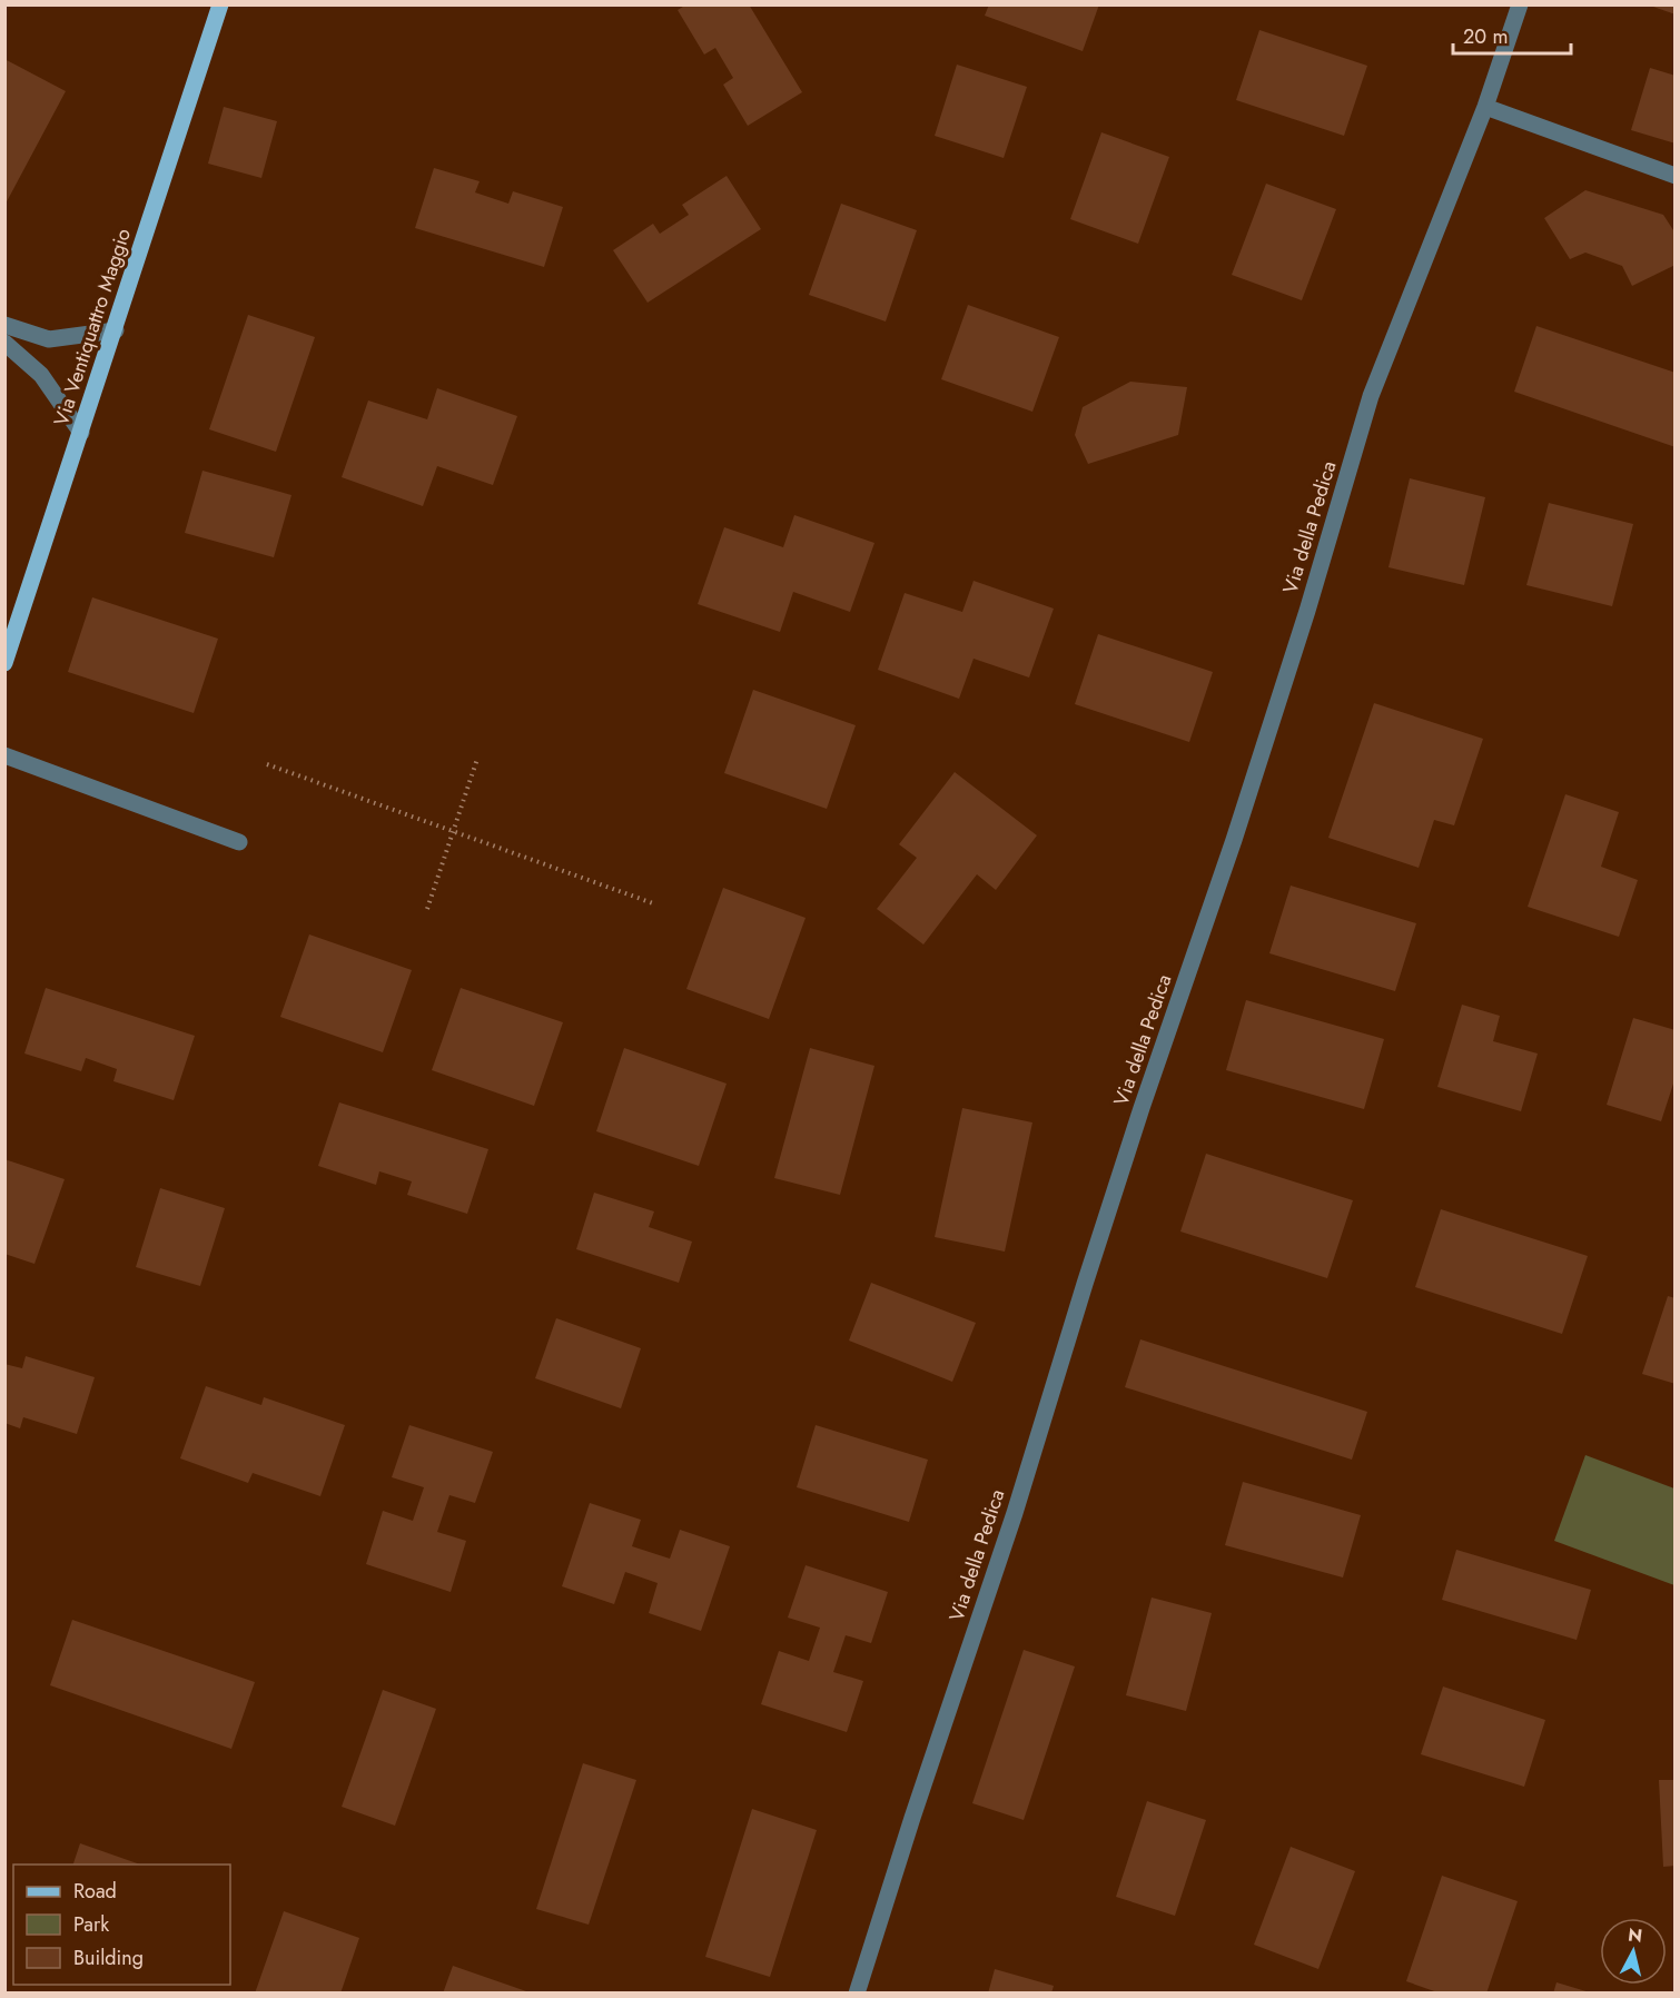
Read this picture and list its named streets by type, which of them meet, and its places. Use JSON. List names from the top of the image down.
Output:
{
  "streets": {
    "main road": ["Via Ventiquattro Maggio"],
    "street": ["Via della Pedica"]
  },
  "legend": ["Road", "Park", "Building"],
  "scale_bar": "20 m",
  "north": "top"
}
